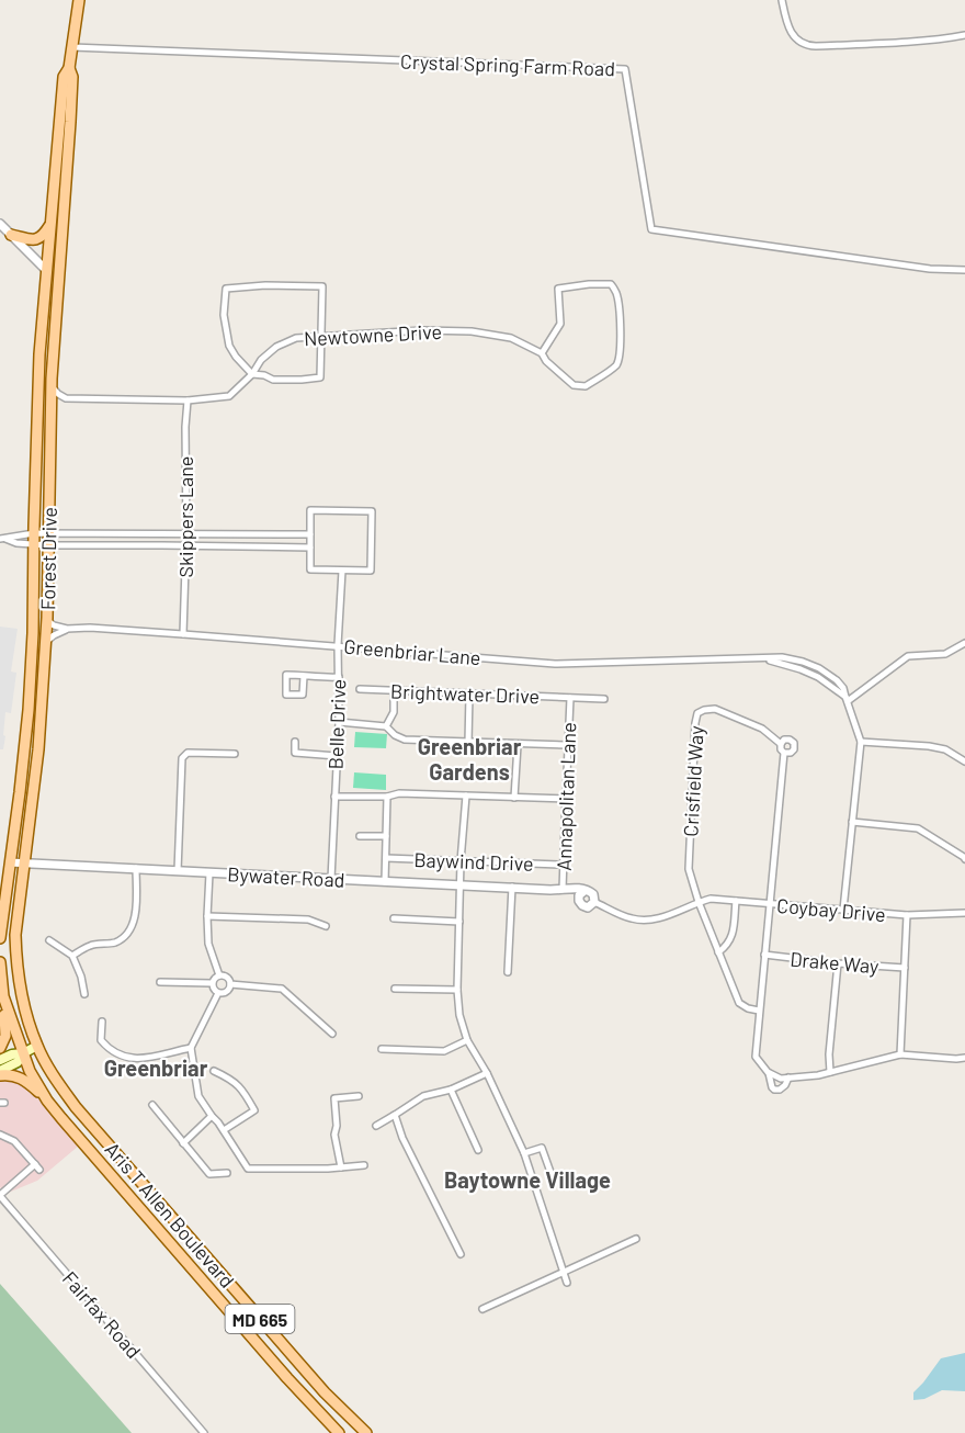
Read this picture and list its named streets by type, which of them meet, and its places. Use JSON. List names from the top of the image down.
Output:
{
  "streets": {
    "main road": ["Forest Drive", "Aris T Allen Boulevard", "MD 665"],
    "street": [
      "Crystal Spring Farm Road",
      "Newtowne Drive",
      "Skippers Lane",
      "Greenbriar Lane",
      "Brightwater Drive",
      "Belle Drive",
      "Crisfield Way",
      "Annapolitan Lane",
      "Baywind Drive",
      "Bywater Road",
      "Coybay Drive",
      "Drake Way",
      "Fairfax Road"
    ]
  },
  "crossings": [
    ["Crystal Spring Farm Road", "Forest Drive"],
    ["Newtowne Drive", "Skippers Lane"],
    ["Skippers Lane", "Greenbriar Lane"],
    ["Forest Drive", "Greenbriar Lane"],
    ["Forest Drive", "Bywater Road"],
    ["Forest Drive", "Aris T Allen Boulevard"],
    ["Greenbriar Lane", "Belle Drive"],
    ["Brightwater Drive", "Annapolitan Lane"],
    ["Belle Drive", "Bywater Road"],
    ["Crisfield Way", "Coybay Drive"],
    ["Annapolitan Lane", "Baywind Drive"],
    ["Annapolitan Lane", "Bywater Road"],
    ["Aris T Allen Boulevard", "MD 665"]
  ],
  "districts": ["Greenbriar Gardens", "Greenbriar", "Baytowne Village"]
}
